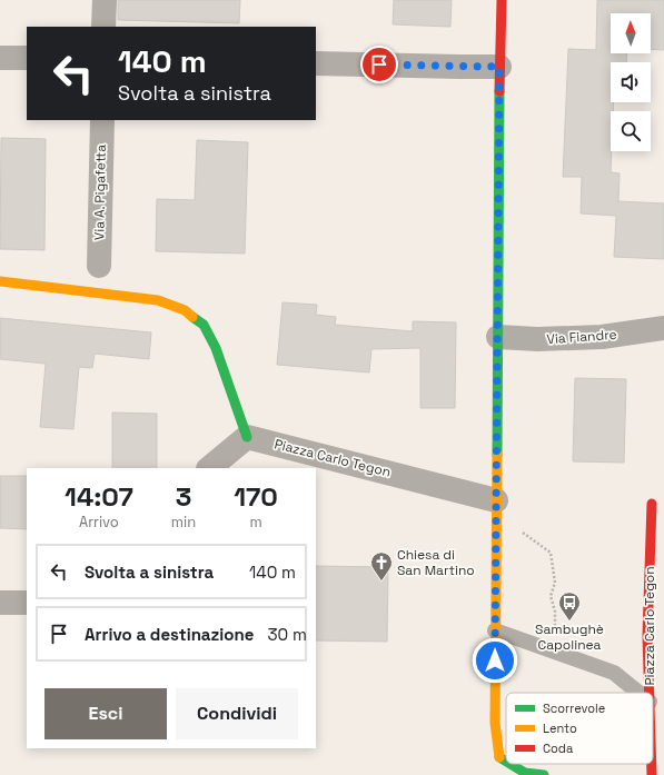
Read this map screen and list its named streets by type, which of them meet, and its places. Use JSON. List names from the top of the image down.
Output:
{
  "streets": {
    "street": ["Via A. Pigafetta", "Via Fiandre", "Piazza Carlo Tegon"]
  },
  "places": {
    "church": ["Chiesa di San Martino"],
    "bus stop": ["Sambughè Capolinea"]
  },
  "legend": ["Scorrevole", "Lento", "Coda"],
  "north": "top",
  "page": {
    "turn": ["140 m", "Svolta a sinistra"],
    "eta": [
      "14:07",
      "Arrivo",
      "3",
      "min",
      "170",
      "m"
    ],
    "list": [
      {
        "name": "Svolta a sinistra",
        "value": "140 m"
      },
      {
        "name": "Arrivo a destinazione",
        "value": "30 m"
      }
    ],
    "buttons": ["Esci", "Condividi"]
  }
}
